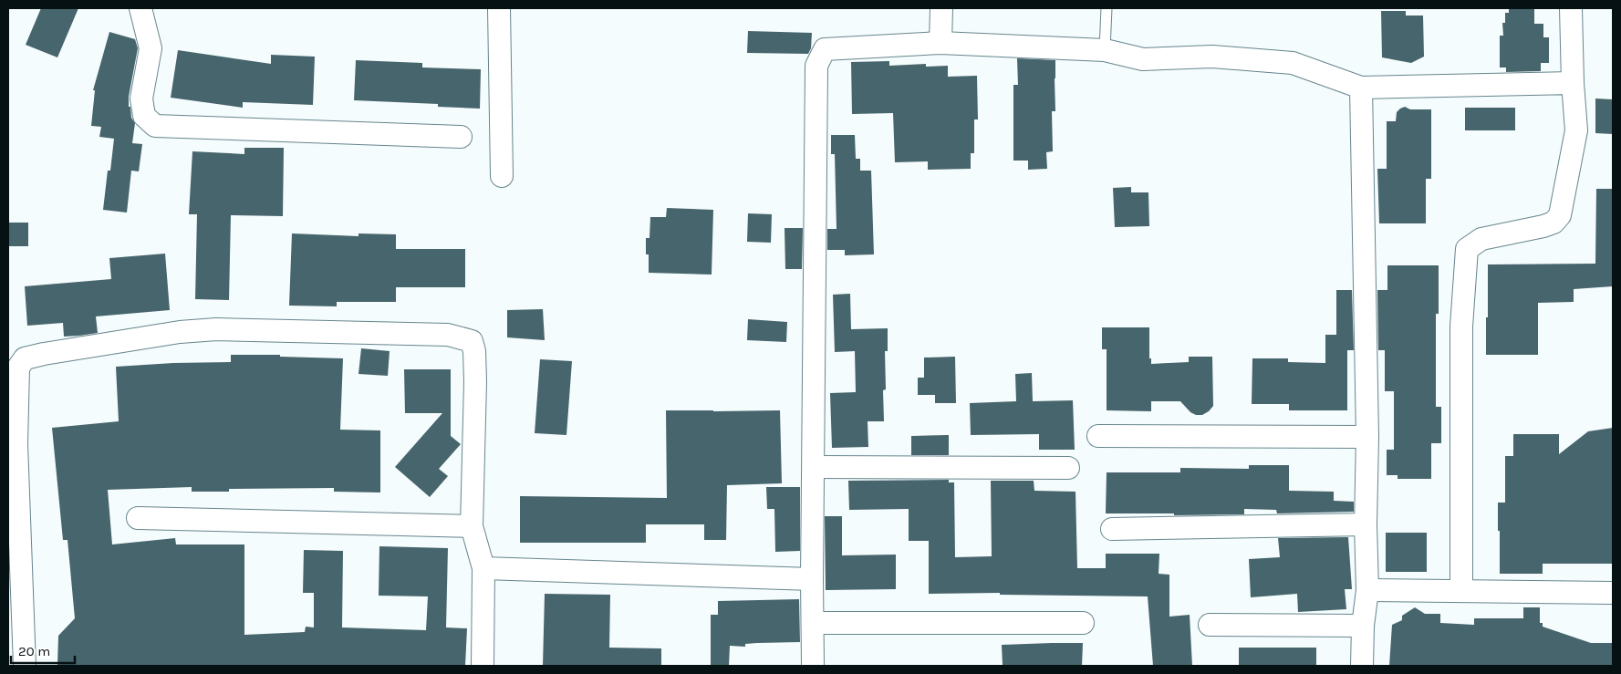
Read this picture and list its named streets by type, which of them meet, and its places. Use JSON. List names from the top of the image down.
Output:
{
  "scale_bar": "20 m"
}
